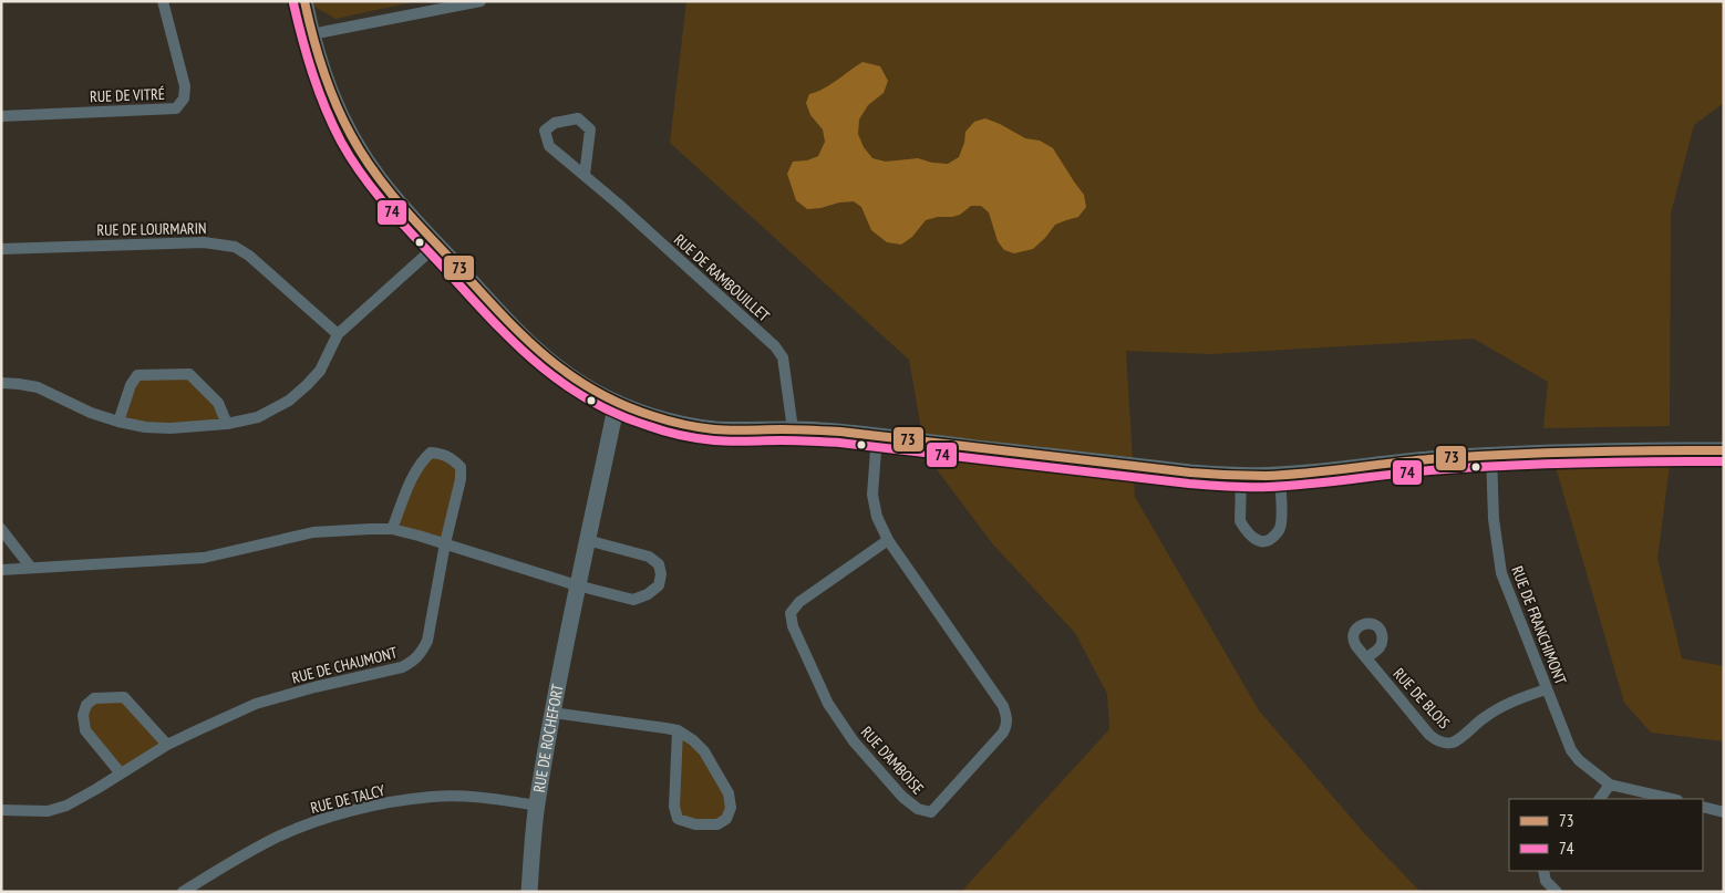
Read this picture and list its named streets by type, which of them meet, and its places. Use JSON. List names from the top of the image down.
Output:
{
  "streets": {
    "street": [
      "RUE DE VITRÉ",
      "RUE DE LOURMARIN",
      "RUE DE RAMBOUILLET",
      "RUE DE FRANCHIMONT",
      "RUE DE CHAUMONT",
      "RUE DE BLOIS",
      "RUE DE ROCHEFORT",
      "RUE D'AMBOISE",
      "RUE DE TALCY"
    ]
  },
  "crossings": [
    ["RUE DE FRANCHIMONT", "RUE DE BLOIS"],
    ["RUE DE ROCHEFORT", "RUE DE TALCY"]
  ],
  "lines": ["transit line 73", "transit line 74"],
  "legend": ["73", "74"]
}
